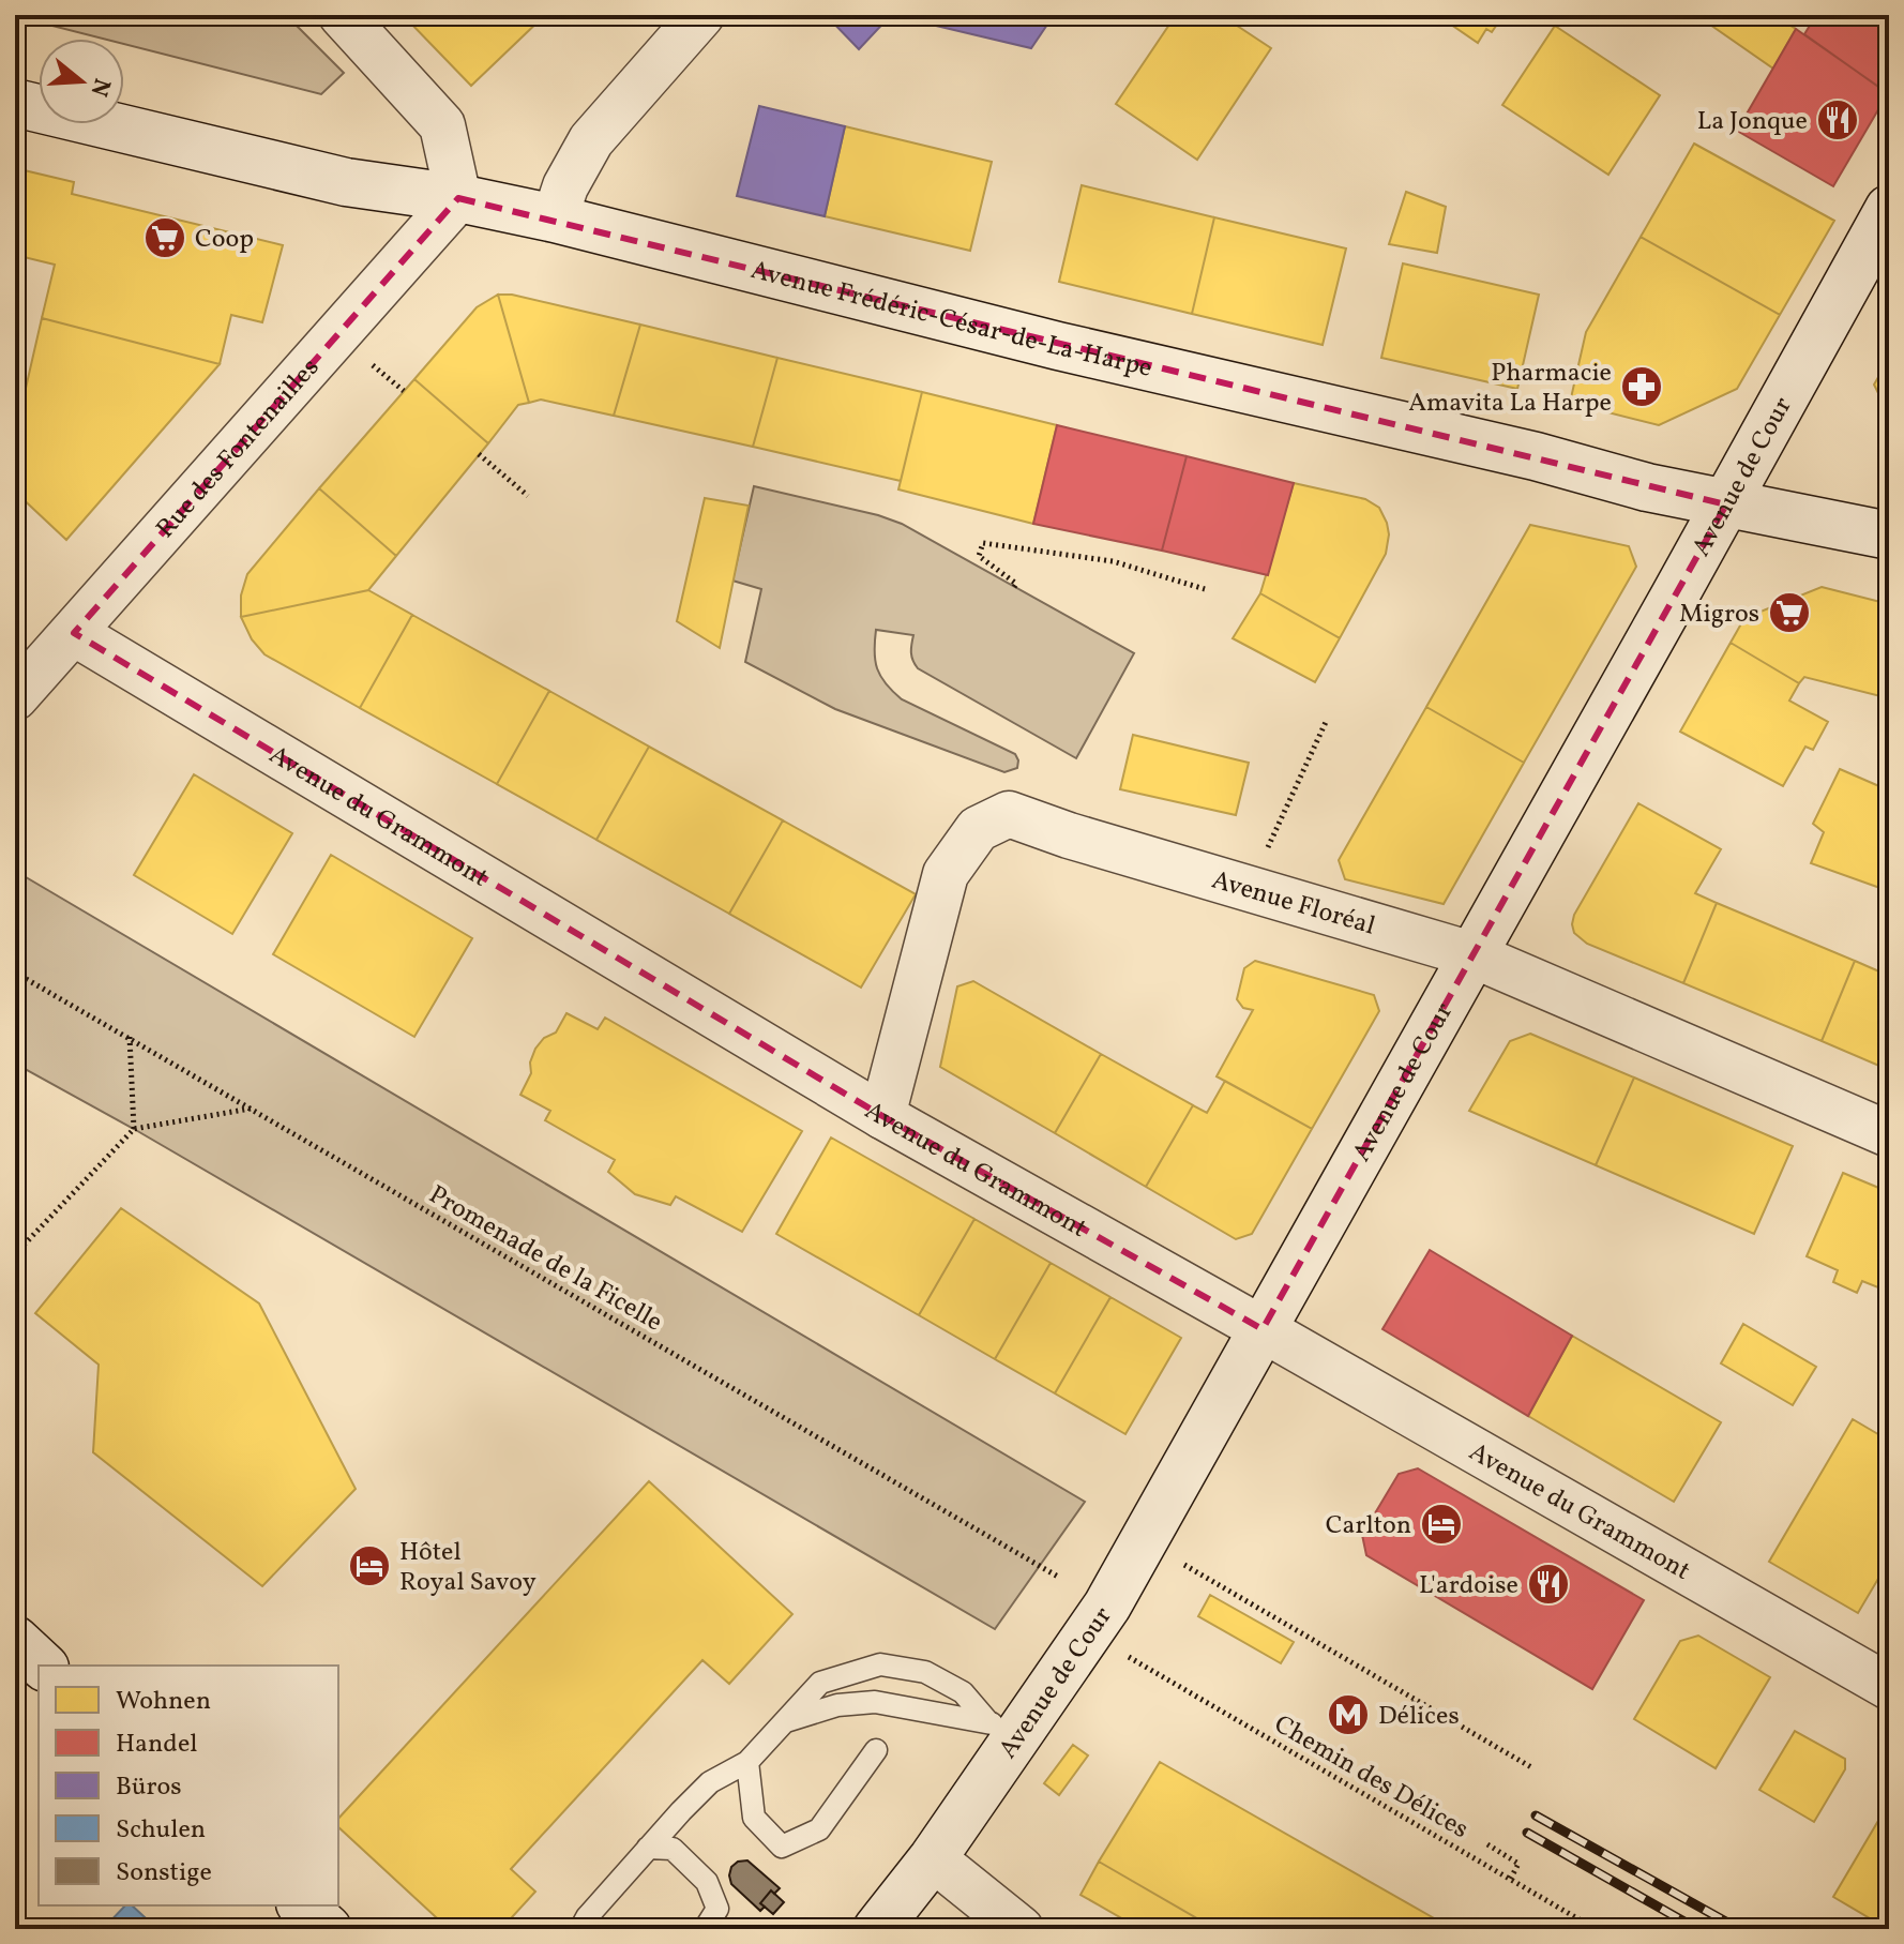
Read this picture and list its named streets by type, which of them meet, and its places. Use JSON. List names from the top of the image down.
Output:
{
  "streets": {
    "street": [
      "Avenue Frédéric-César-de-La-Harpe",
      "Rue des Fontenailles",
      "Avenue de Cour",
      "Avenue du Grammont",
      "Avenue Floréal"
    ],
    "path": ["Promenade de la Ficelle", "Chemin des Délices"]
  },
  "crossings": [
    ["Avenue Frédéric-César-de-La-Harpe", "Rue des Fontenailles"],
    ["Avenue Frédéric-César-de-La-Harpe", "Avenue de Cour"],
    ["Rue des Fontenailles", "Avenue du Grammont"],
    ["Avenue de Cour", "Avenue du Grammont"],
    ["Avenue de Cour", "Avenue Floréal"],
    ["Avenue du Grammont", "Avenue Floréal"]
  ],
  "places": {
    "restaurant": ["La Jonque", "L'ardoise"],
    "supermarket": ["Coop", "Migros"],
    "pharmacy": ["Pharmacie Amavita La Harpe"],
    "hotel": ["Carlton", "Hôtel Royal Savoy"],
    "metro station": ["Délices"]
  },
  "legend": [
    "Wohnen",
    "Handel",
    "Büros",
    "Schulen",
    "Sonstige"
  ],
  "north": "right"
}
